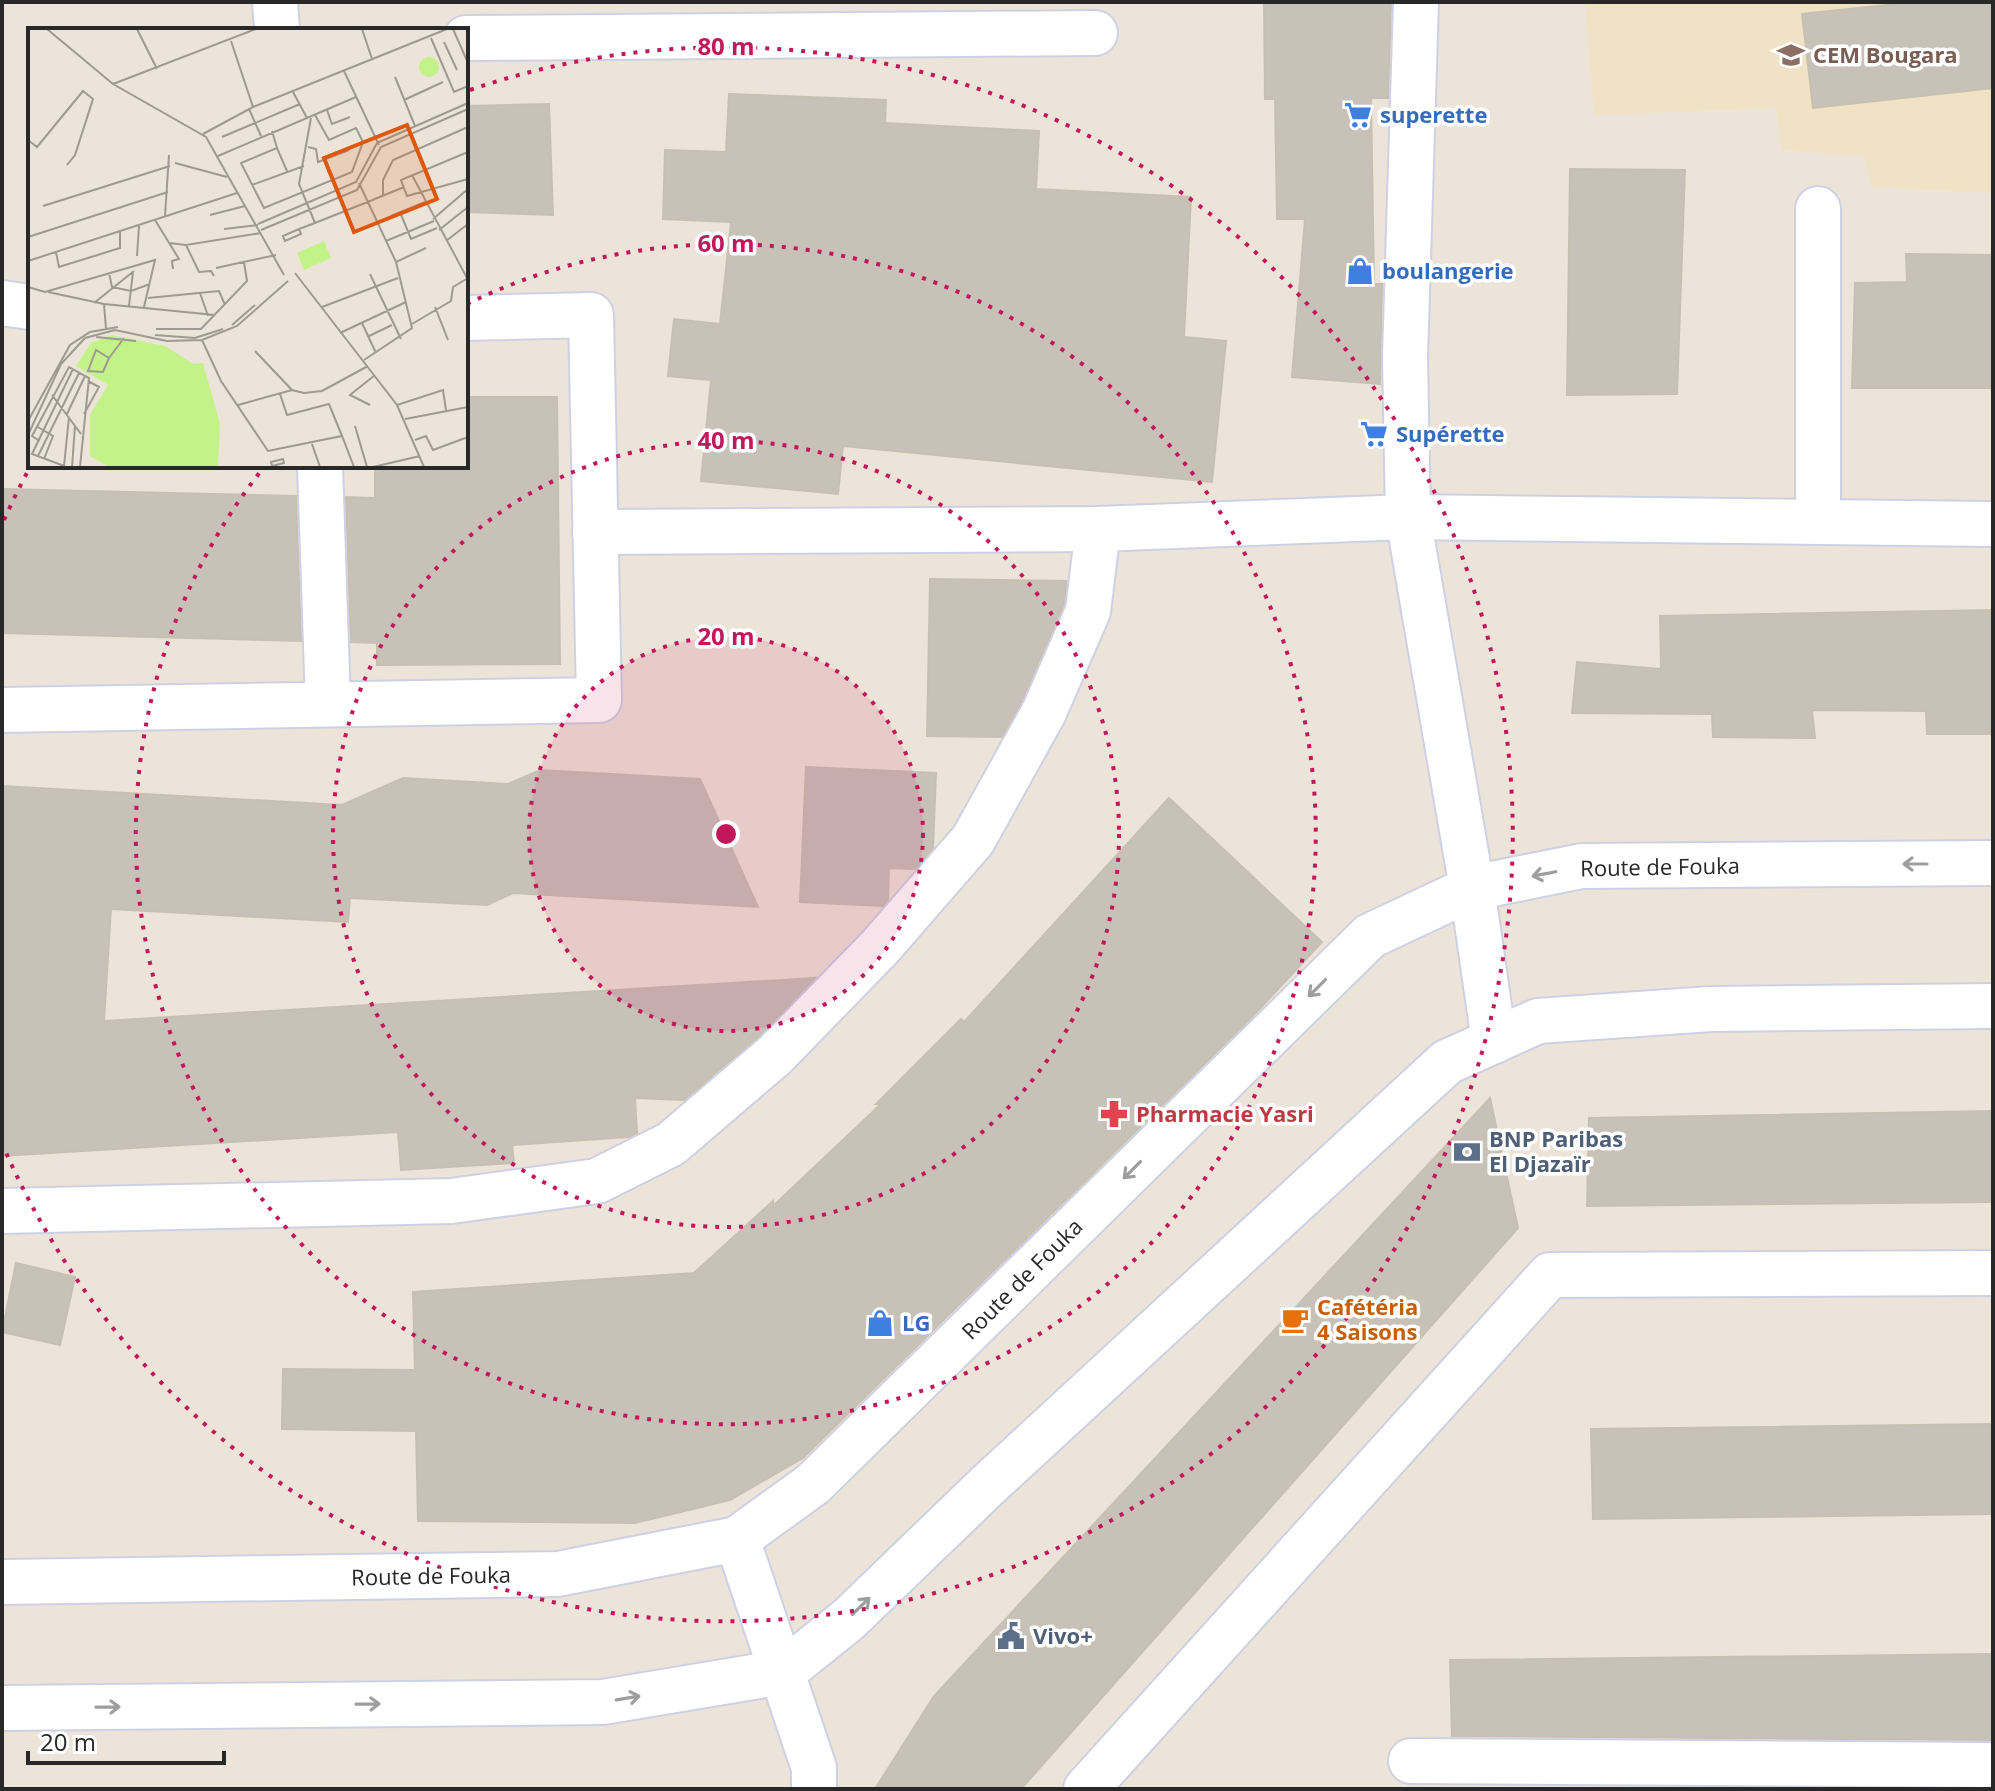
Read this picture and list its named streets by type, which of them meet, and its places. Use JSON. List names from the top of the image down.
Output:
{
  "streets": {
    "street": ["Route de Fouka"]
  },
  "places": {
    "school or university": ["CEM Bougara"],
    "supermarket": ["superette", "Supérette"],
    "shop": ["boulangerie", "LG"],
    "pharmacy": ["Pharmacie Yasri"],
    "bank": ["BNP Paribas El Djazaïr"],
    "cafe": ["Cafétéria 4 Saisons"],
    "public building": ["Vivo+"]
  },
  "scale_bar": "20 m",
  "rings": [
    "80 m",
    "60 m",
    "40 m",
    "20 m"
  ]
}
